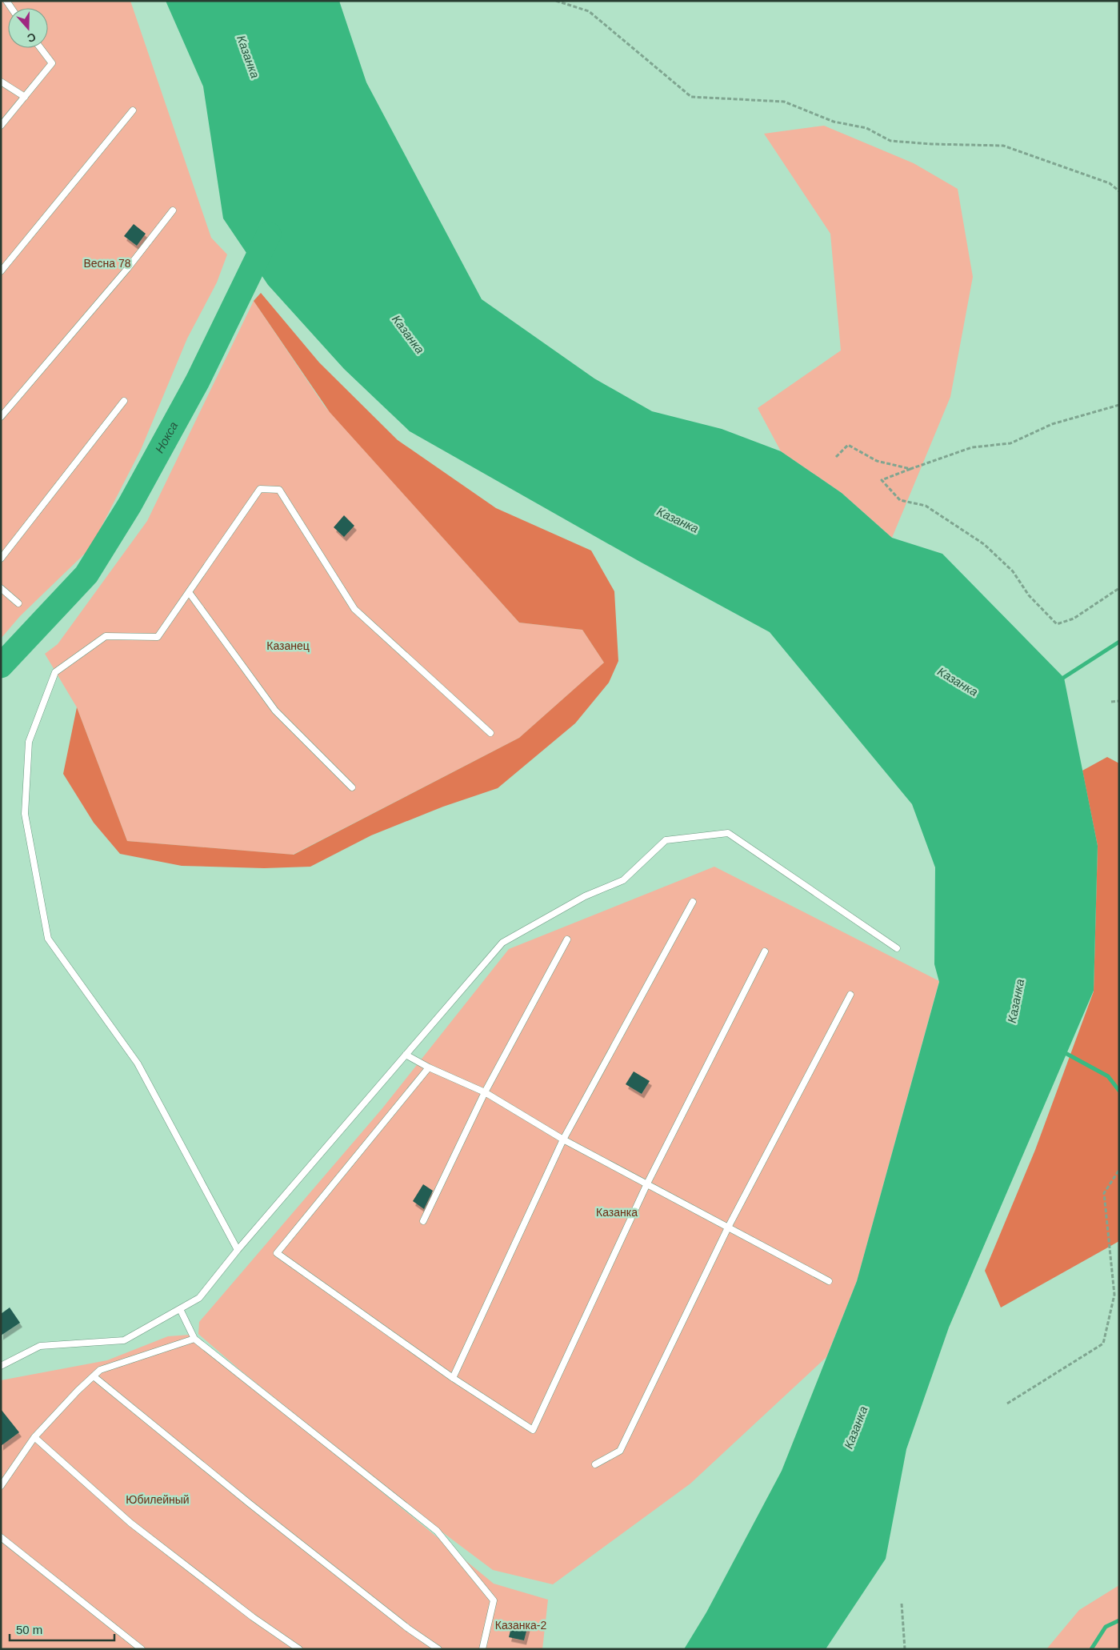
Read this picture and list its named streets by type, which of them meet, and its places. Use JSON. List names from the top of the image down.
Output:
{
  "water": ["Казанка", "Нокса"],
  "parks": [
    "Весна 78",
    "Казанец",
    "Казанка",
    "Юбилейный",
    "Казанка-2"
  ],
  "scale_bar": "50 m",
  "north": "bottom"
}
